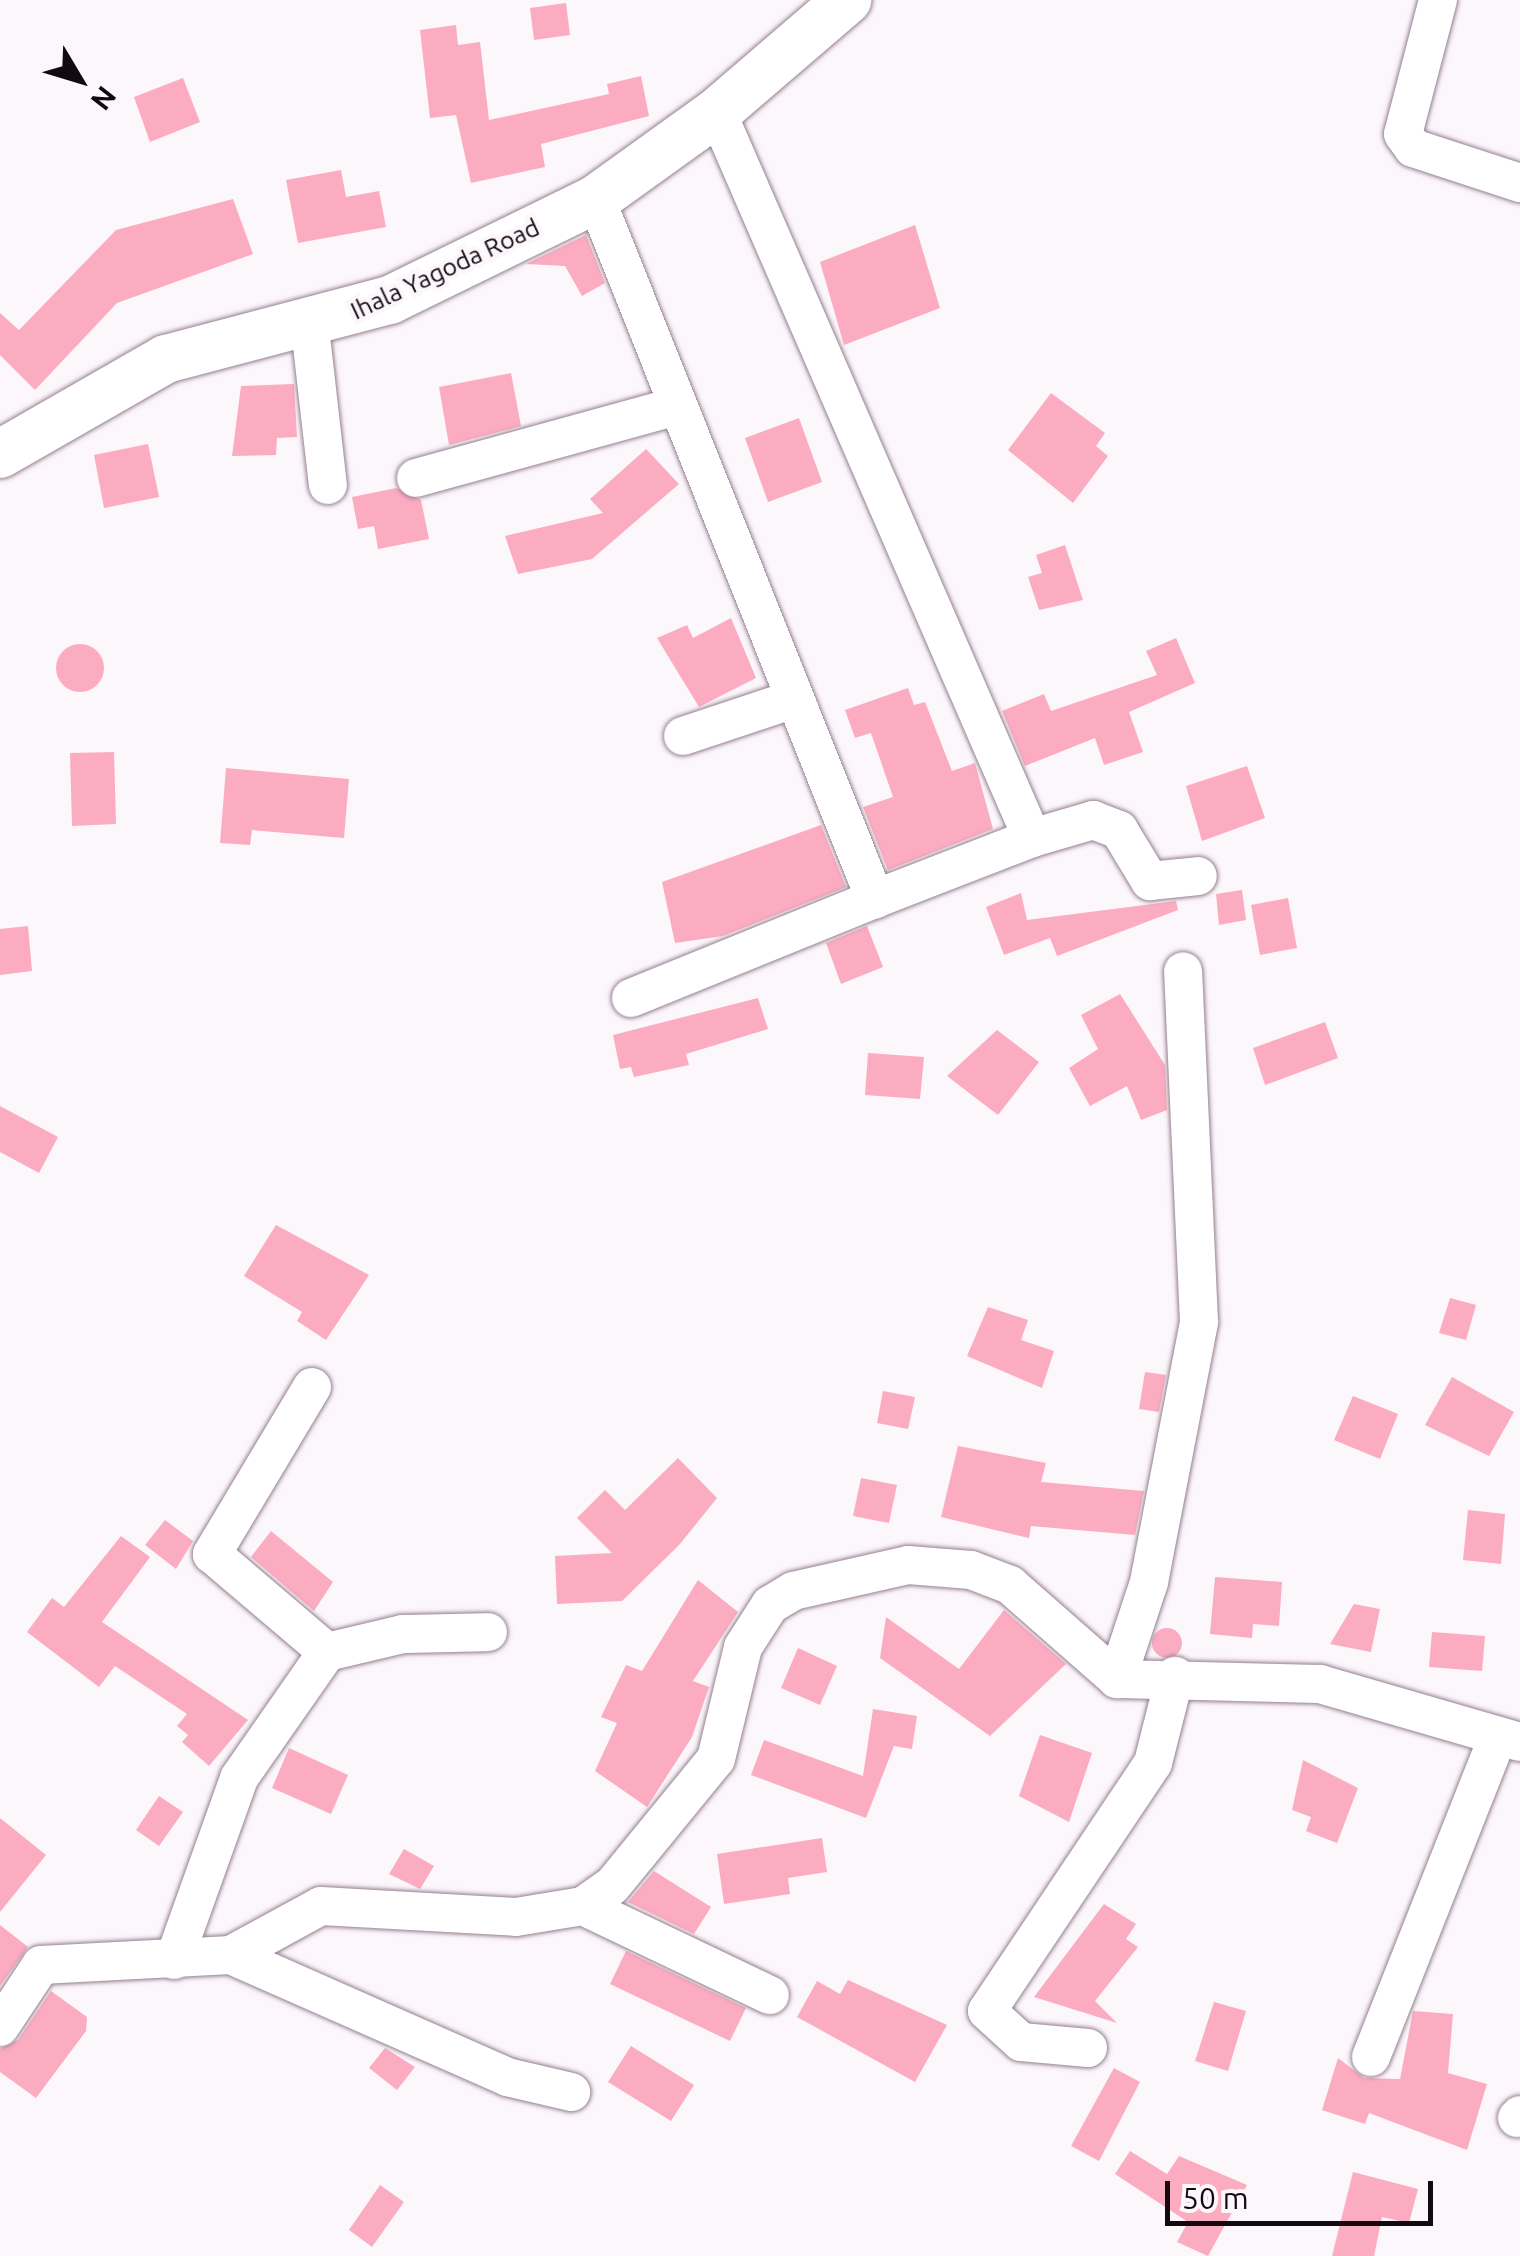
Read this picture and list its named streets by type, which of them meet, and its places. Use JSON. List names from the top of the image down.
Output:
{
  "streets": {
    "street": ["Ihala Yagoda Road"]
  },
  "scale_bar": "50 m",
  "north": "bottom right"
}
